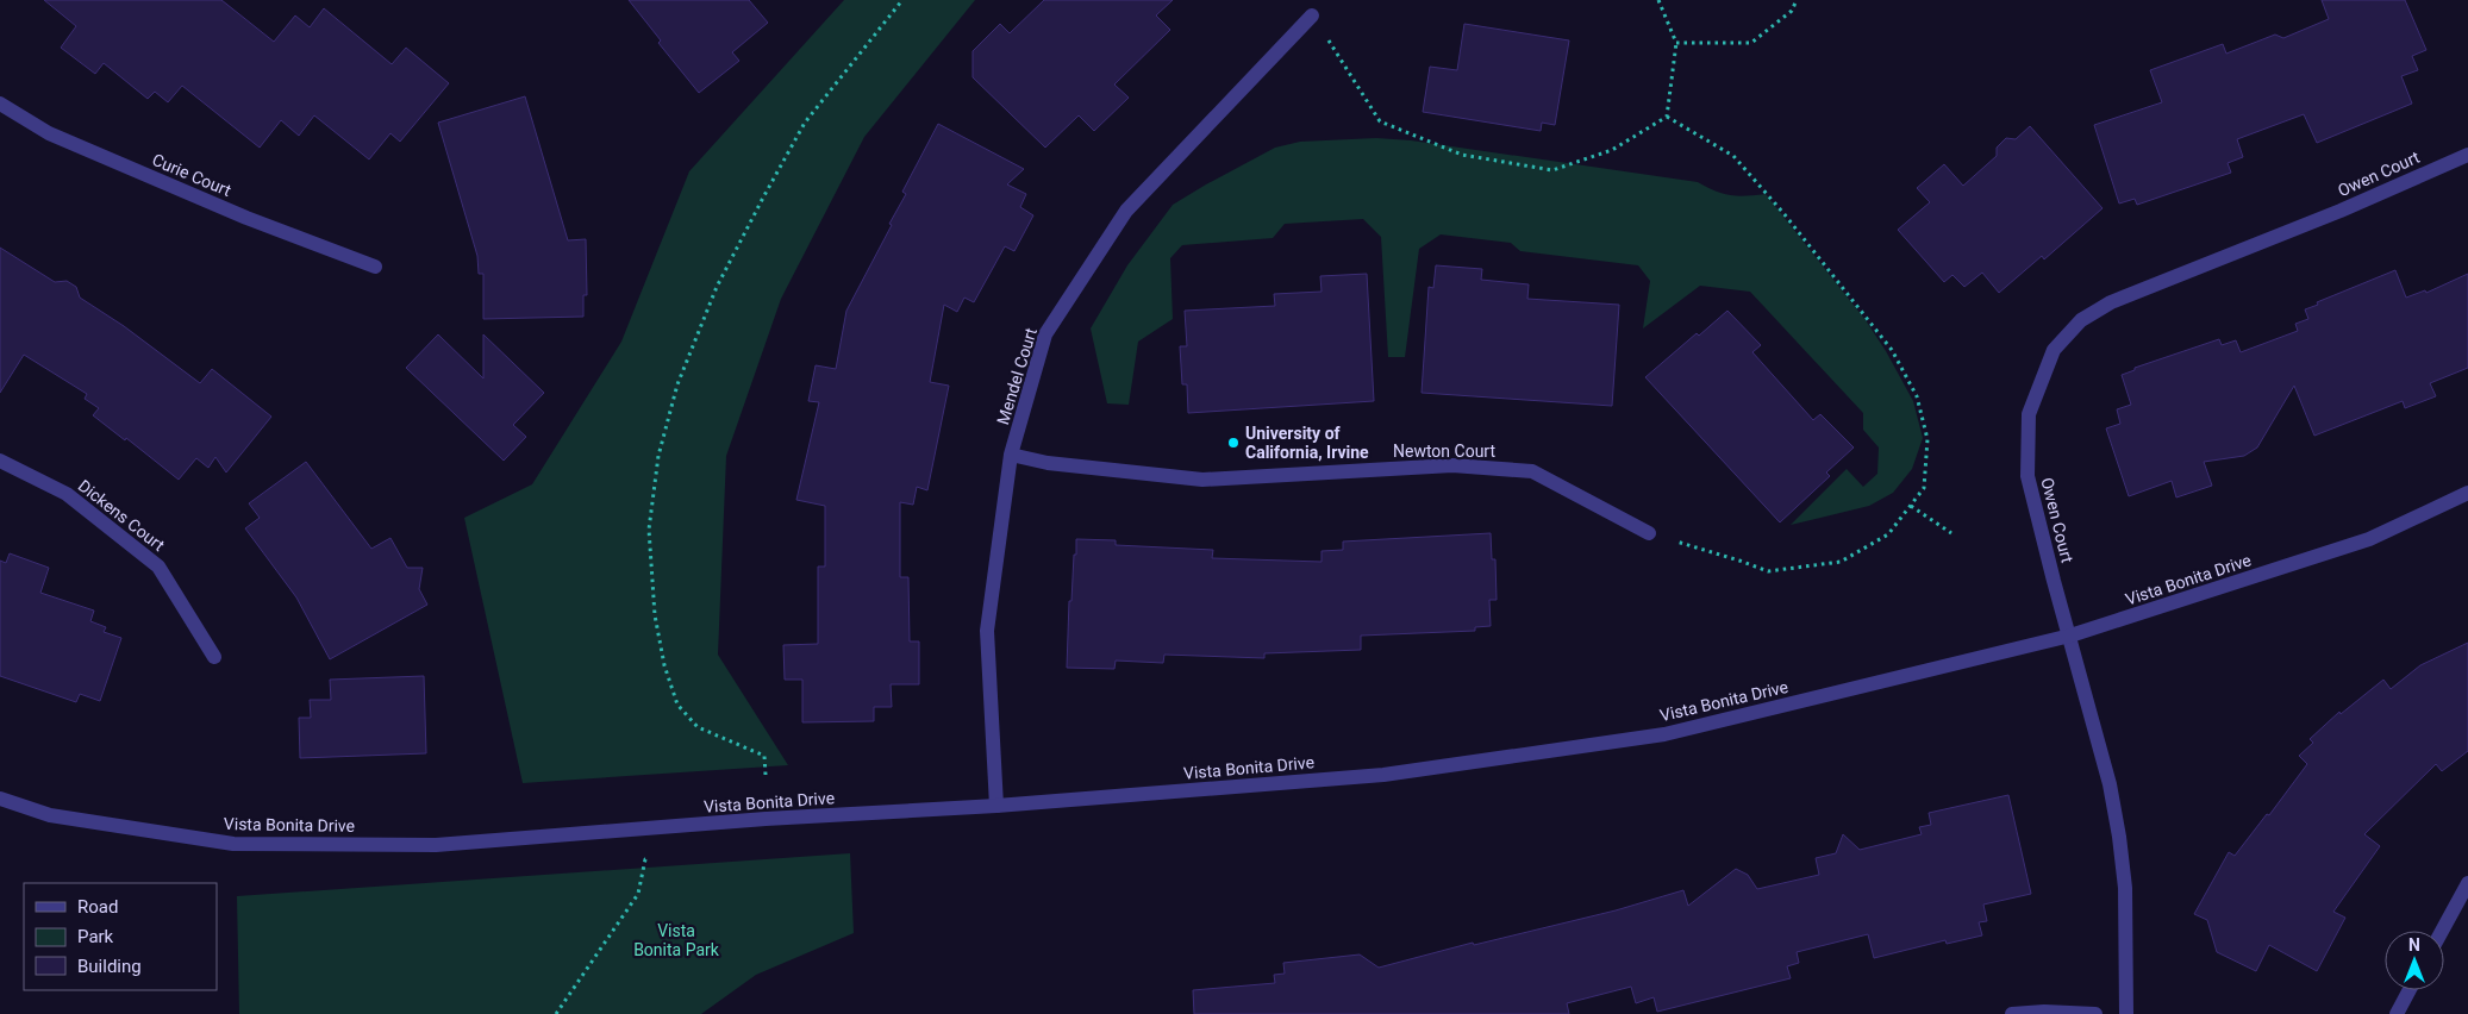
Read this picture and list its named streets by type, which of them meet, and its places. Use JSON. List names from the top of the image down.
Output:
{
  "streets": {
    "street": [
      "Owen Court",
      "Curie Court",
      "Mendel Court",
      "Newton Court",
      "Dickens Court",
      "Vista Bonita Drive"
    ]
  },
  "crossings": [
    ["Owen Court", "Vista Bonita Drive"],
    ["Mendel Court", "Newton Court"],
    ["Mendel Court", "Vista Bonita Drive"]
  ],
  "parks": ["Vista Bonita Park"],
  "places": ["University of California, Irvine"],
  "legend": ["Road", "Park", "Building"],
  "north": "top"
}
